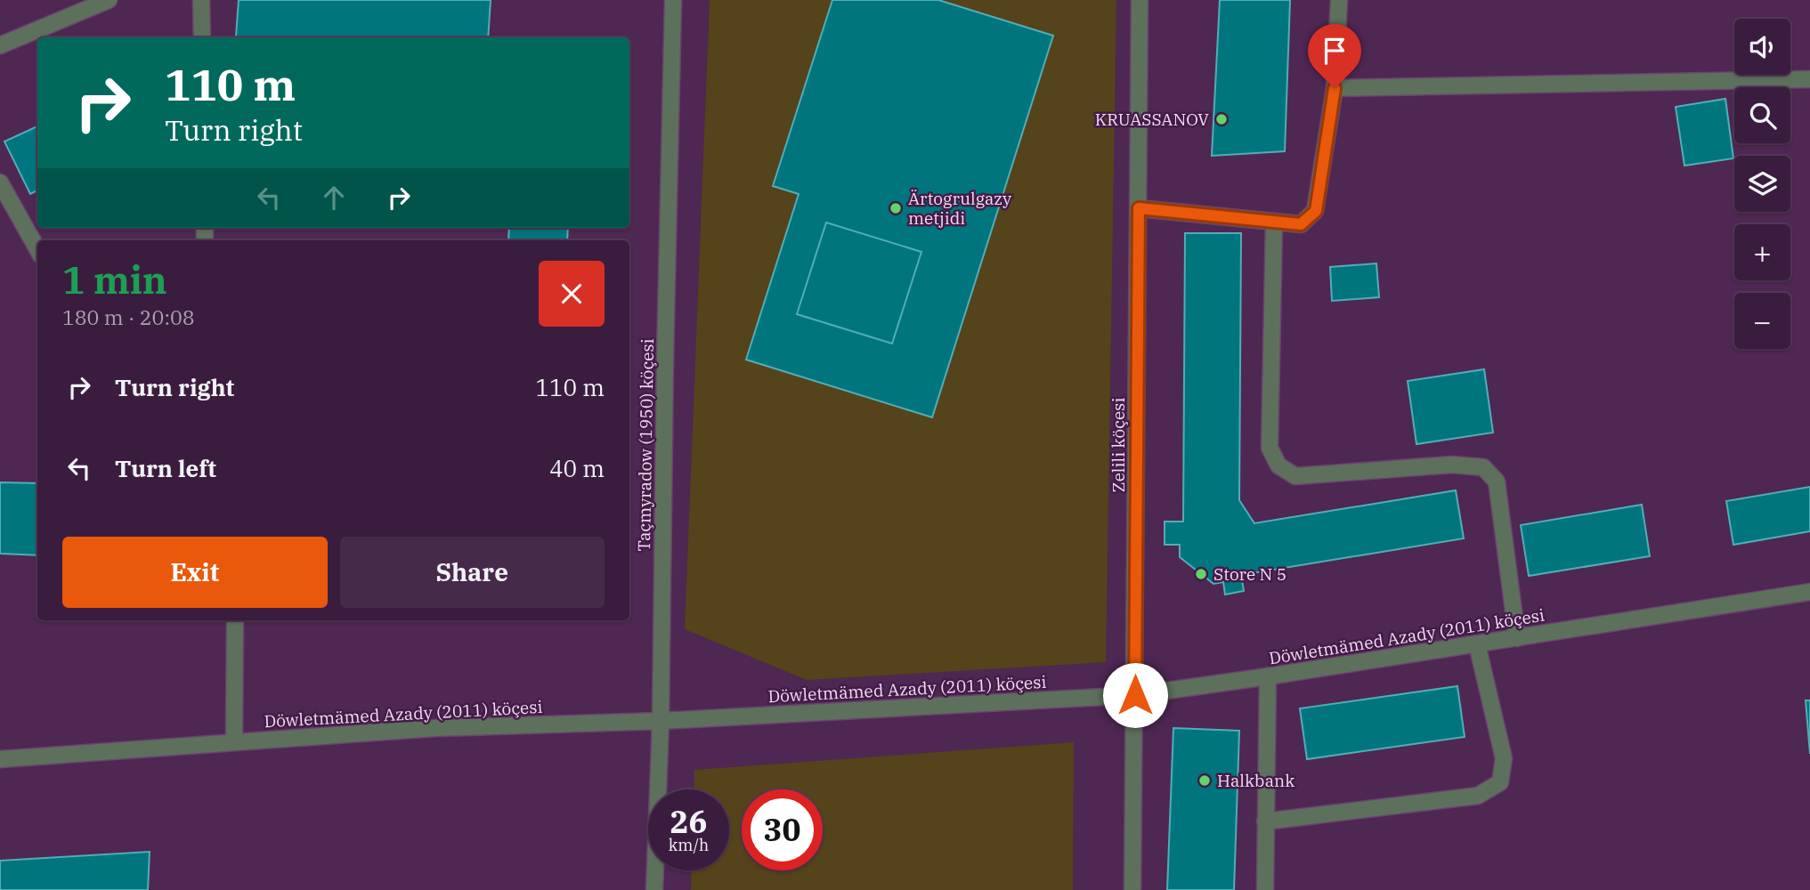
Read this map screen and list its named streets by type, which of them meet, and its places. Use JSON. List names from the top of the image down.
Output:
{
  "streets": {
    "street": ["Taçmyradow (1950) köçesi", "Zelili köçesi", "Döwletmämed Azady (2011) köçesi"]
  },
  "crossings": [
    ["Taçmyradow (1950) köçesi", "Döwletmämed Azady (2011) köçesi"],
    ["Zelili köçesi", "Döwletmämed Azady (2011) köçesi"]
  ],
  "places": [
    "KRUASSANOV",
    "Ärtogrulgazy metjidi",
    "Store N 5",
    "Halkbank"
  ],
  "page": {
    "map_buttons": ["+", "−"],
    "turn": ["110 m", "Turn right"],
    "heading": ["1 min", "180 m · 20:08"],
    "list": [
      {
        "name": "Turn right",
        "value": "110 m"
      },
      {
        "name": "Turn left",
        "value": "40 m"
      }
    ],
    "buttons": ["Exit", "Share"],
    "speed": "26 km/h",
    "limit": "30"
  }
}
